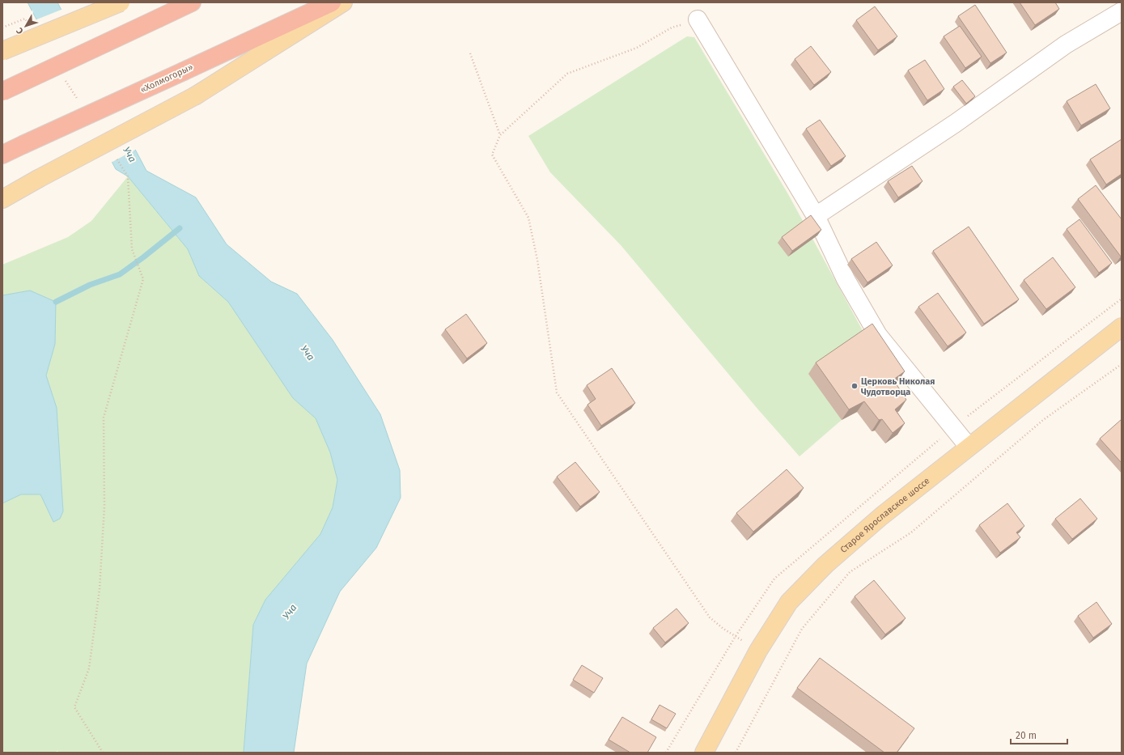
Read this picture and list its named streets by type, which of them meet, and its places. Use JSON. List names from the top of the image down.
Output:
{
  "streets": {
    "highway": ["«Холмогоры»"],
    "main road": ["Старое Ярославское шоссе"]
  },
  "water": ["Уча"],
  "places": ["Церковь Николая Чудотворца"],
  "scale_bar": "20 m",
  "north": "bottom left"
}
